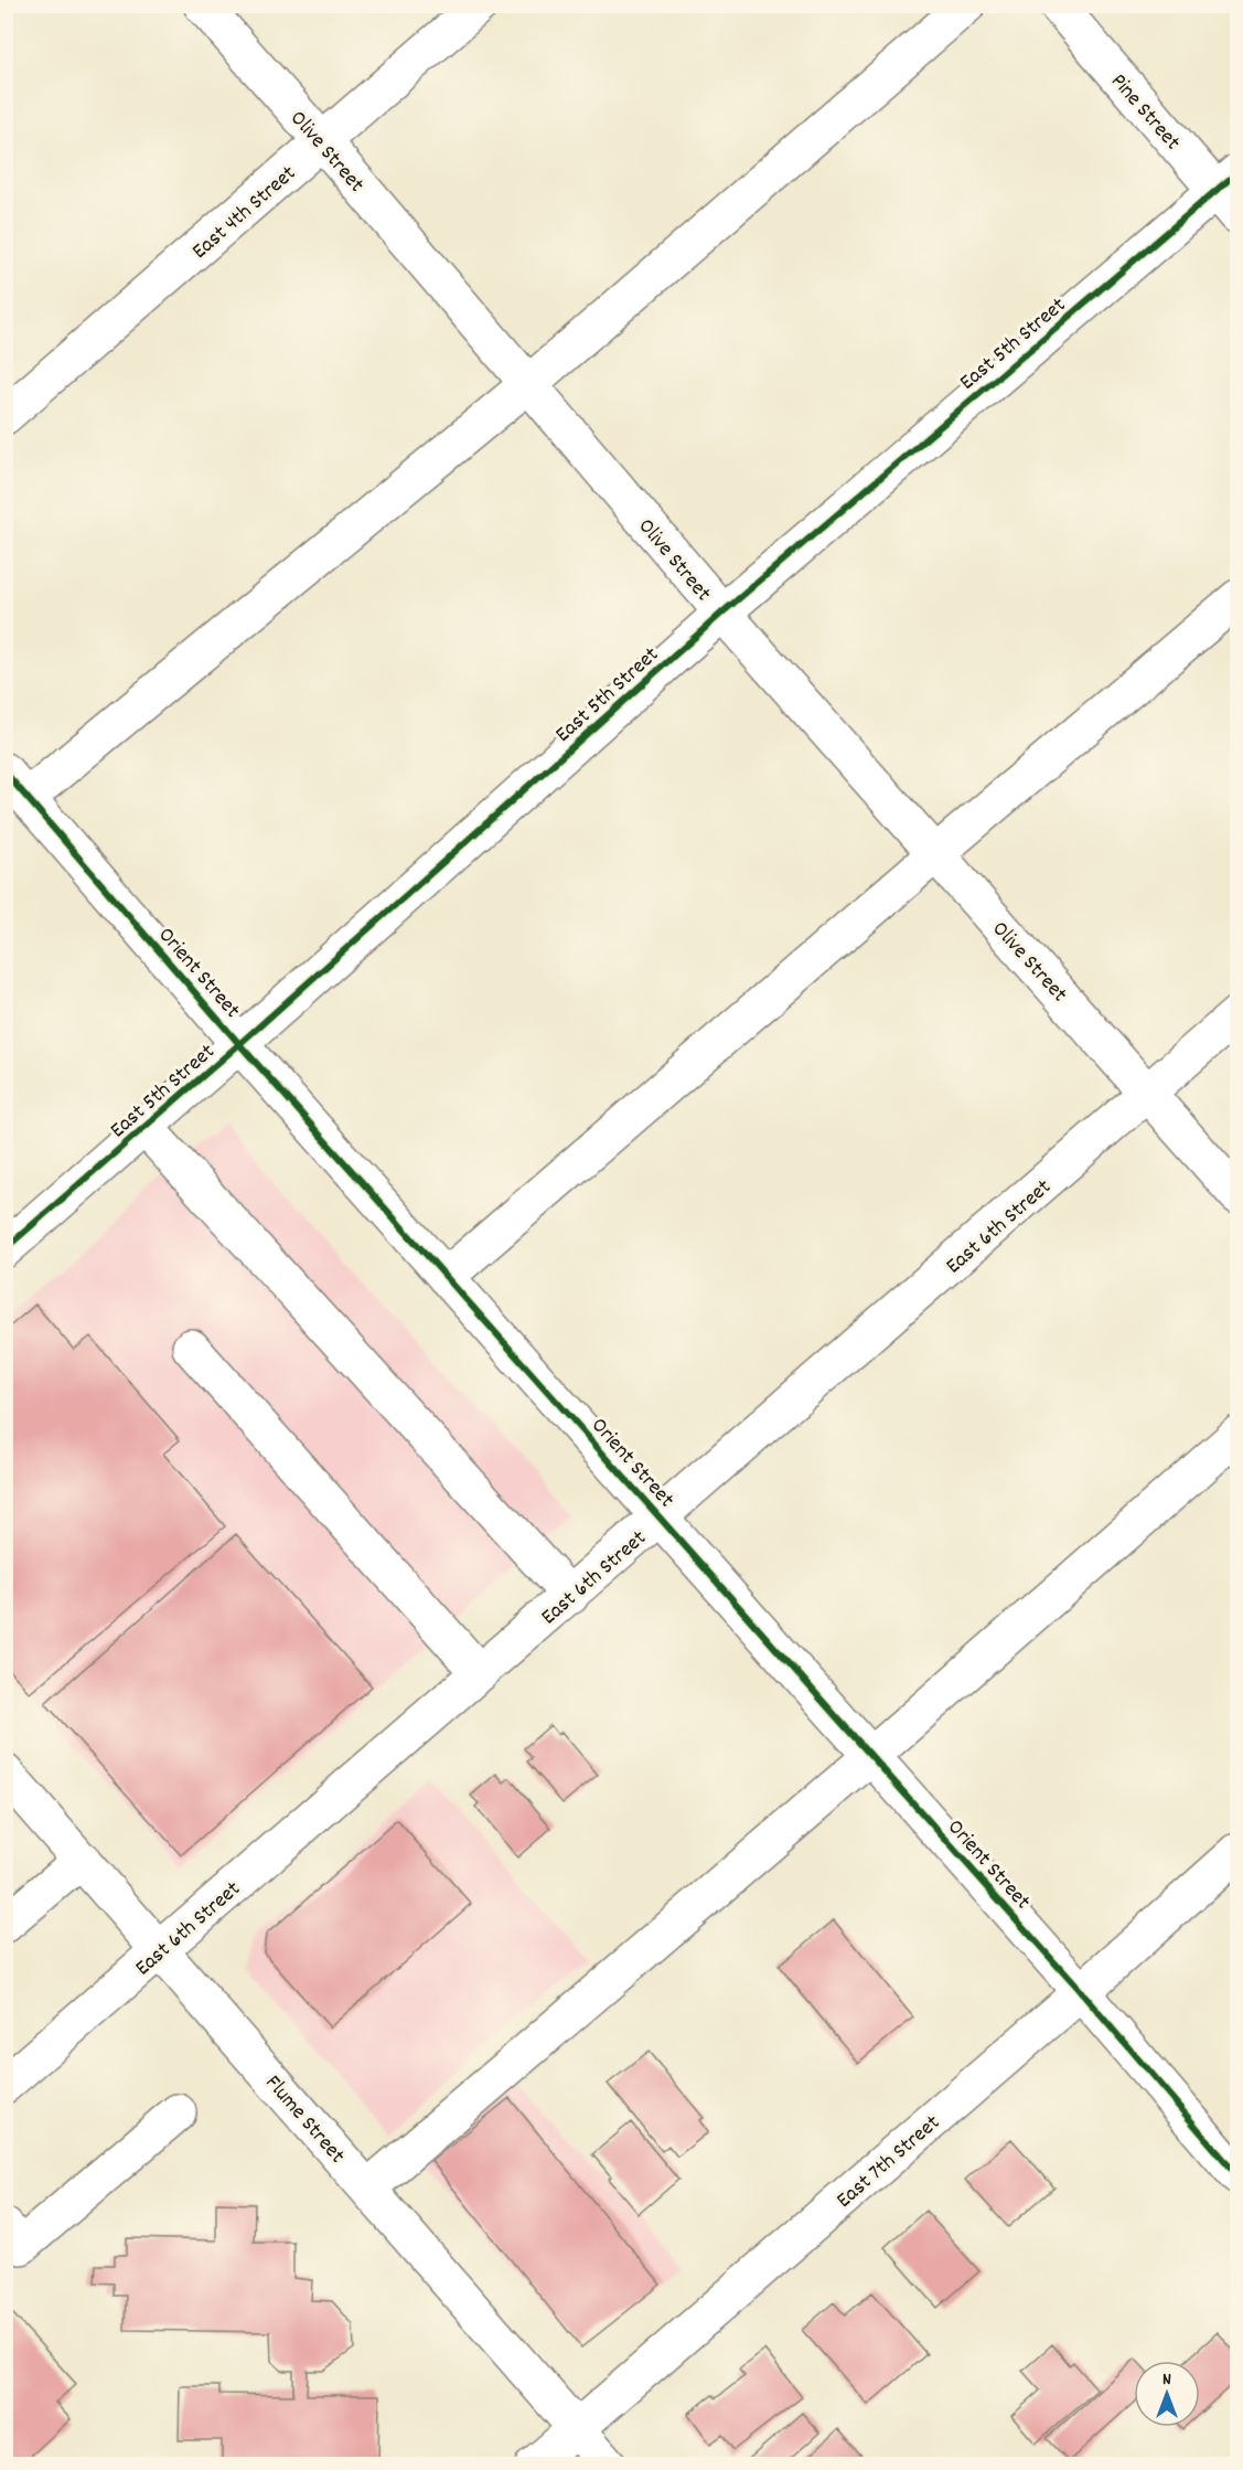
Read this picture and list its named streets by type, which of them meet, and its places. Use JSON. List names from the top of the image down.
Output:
{
  "streets": {
    "street": [
      "Pine Street",
      "Olive Street",
      "East 4th Street",
      "East 5th Street",
      "Orient Street",
      "East 6th Street",
      "Flume Street",
      "East 7th Street"
    ]
  },
  "crossings": [
    ["Pine Street", "East 5th Street"],
    ["Olive Street", "East 4th Street"],
    ["Olive Street", "East 5th Street"],
    ["Olive Street", "East 6th Street"],
    ["East 5th Street", "Orient Street"],
    ["Orient Street", "East 6th Street"],
    ["Orient Street", "East 7th Street"],
    ["East 6th Street", "Flume Street"],
    ["Flume Street", "East 7th Street"]
  ],
  "north": "top"
}
